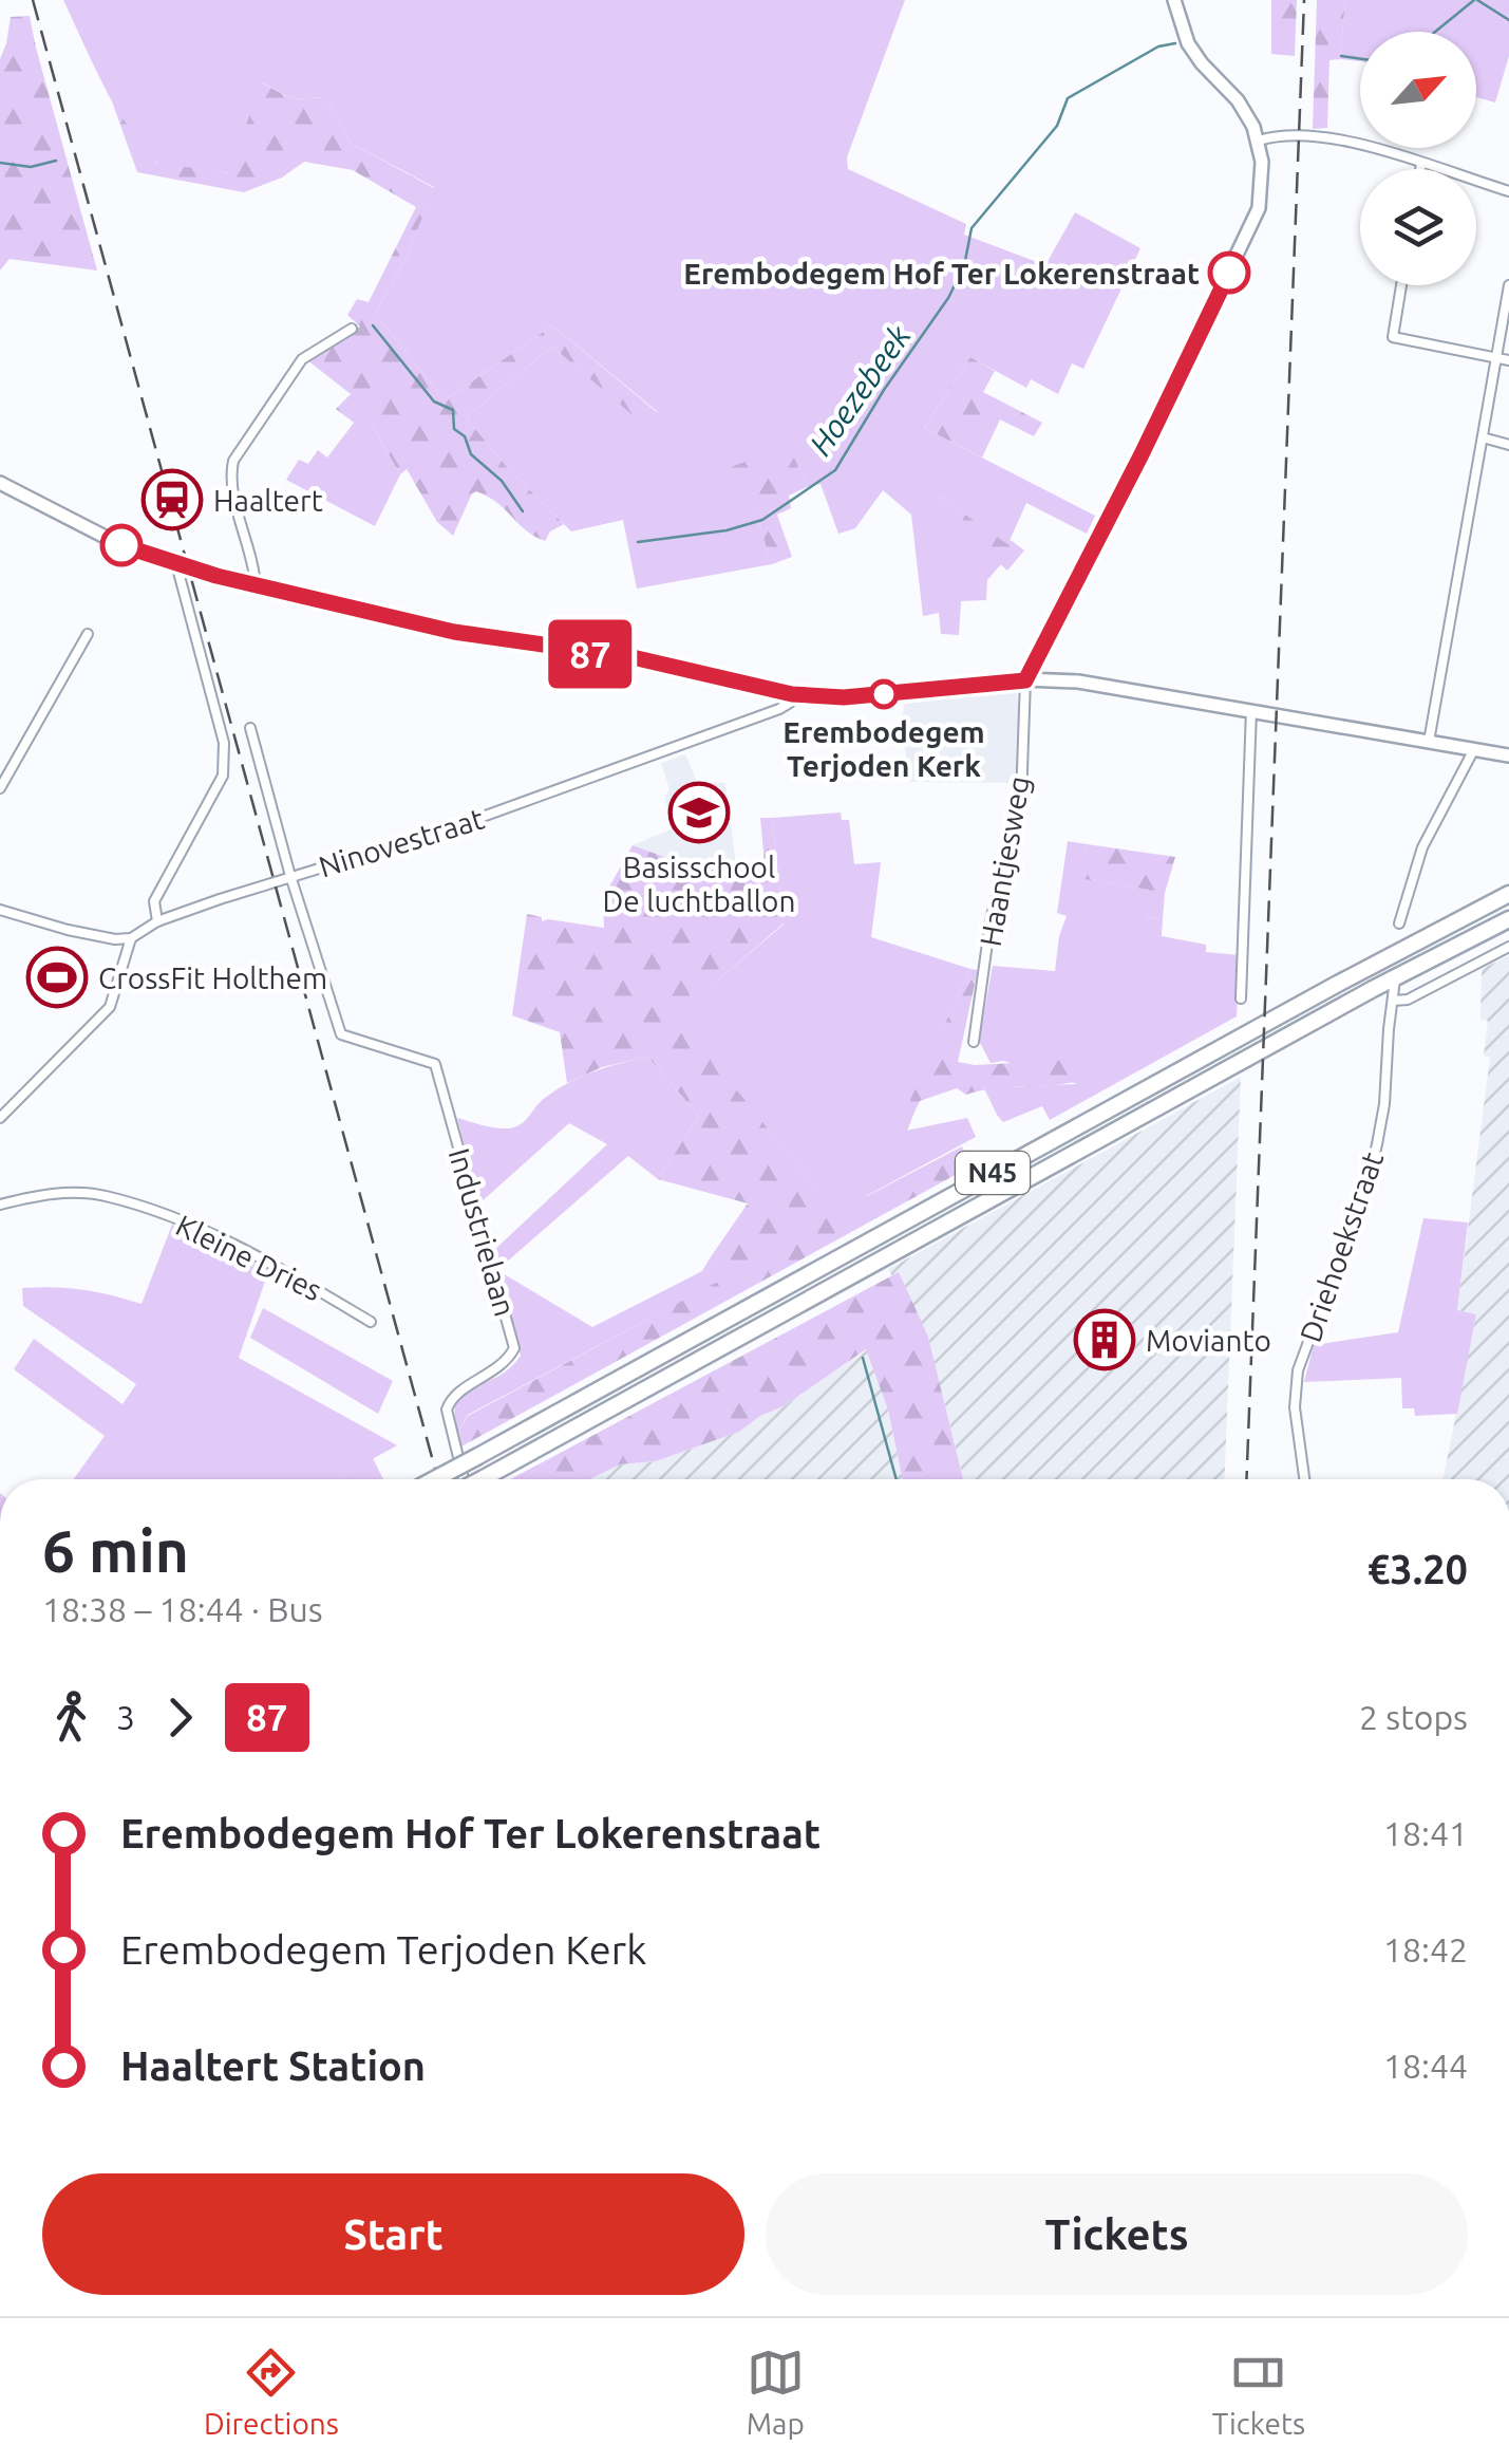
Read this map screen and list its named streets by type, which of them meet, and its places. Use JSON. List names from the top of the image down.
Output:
{
  "streets": {
    "highway": ["N45"],
    "street": [
      "Ninovestraat",
      "Haantjesweg",
      "Industrielaan",
      "Driehoekstraat",
      "Kleine Dries"
    ]
  },
  "crossings": [
    ["Ninovestraat", "Industrielaan"],
    ["N45", "Driehoekstraat"]
  ],
  "water": ["Hoezebeek"],
  "places": {
    "other": ["Erembodegem Hof Ter Lokerenstraat", "Erembodegem Terjoden Kerk"],
    "station": ["Haaltert"],
    "school or university": ["Basisschool De luchtballon"],
    "sports": ["CrossFit Holthem"],
    "building": ["Movianto"]
  },
  "lines": ["bus line 87"],
  "north": "top right",
  "page": {
    "on_map": "87",
    "heading": ["6 min", "18:38 – 18:44 · Bus", "€3.20"],
    "legs": ["3", "87", "2 stops"],
    "list": [
      {
        "name": "Erembodegem Hof Ter Lokerenstraat",
        "value": "18:41"
      },
      {
        "name": "Erembodegem Terjoden Kerk",
        "value": "18:42"
      },
      {
        "name": "Haaltert Station",
        "value": "18:44"
      }
    ],
    "buttons": ["Start", "Tickets"],
    "tabs": ["Directions", "Map", "Tickets"]
  }
}
